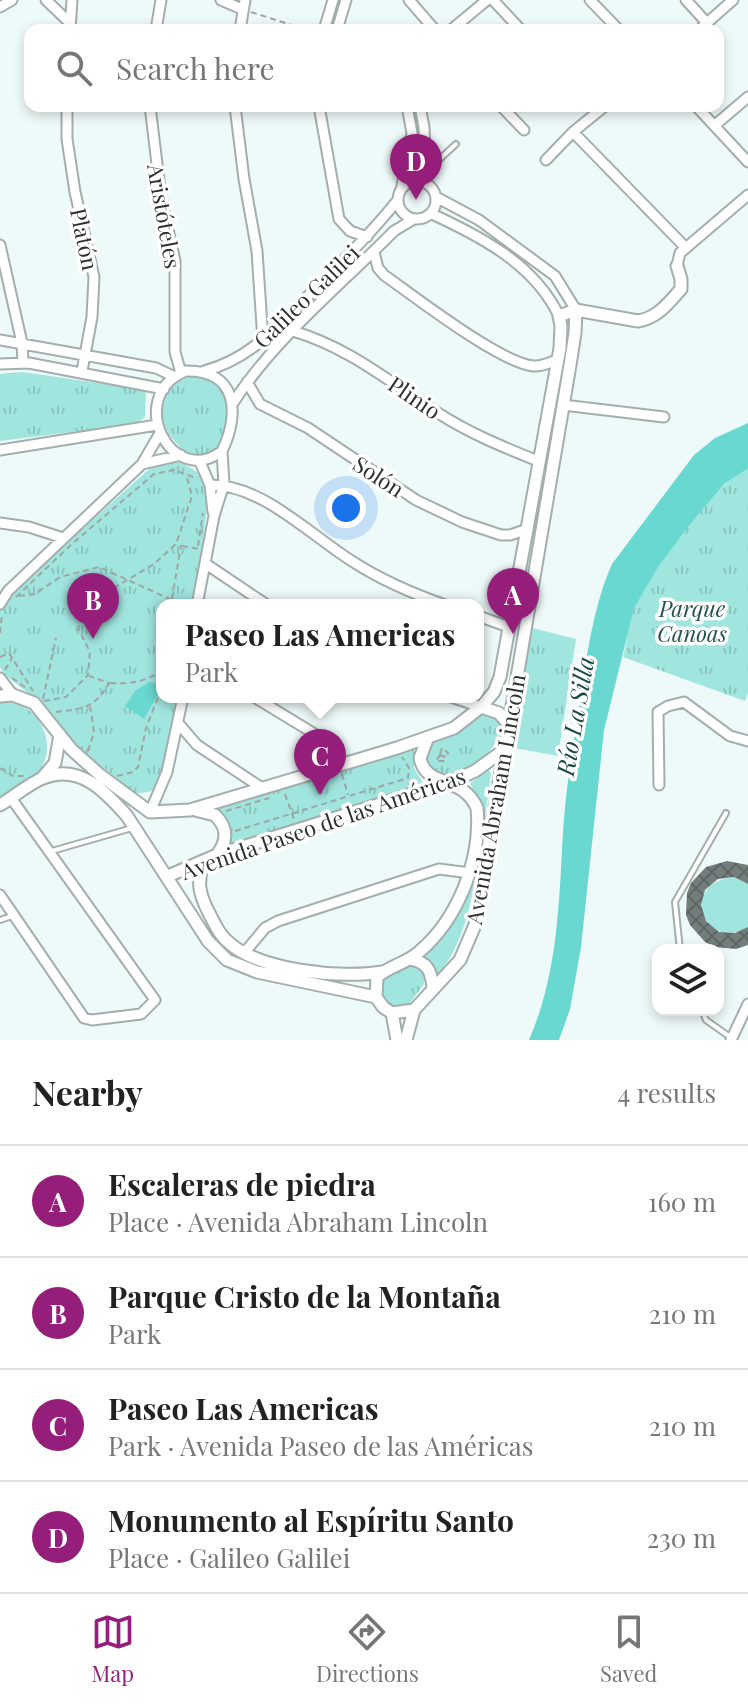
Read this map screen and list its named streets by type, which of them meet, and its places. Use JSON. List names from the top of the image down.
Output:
{
  "streets": {
    "street": [
      "Aristóteles",
      "Platón",
      "Galileo Galilei",
      "Plinio",
      "Solón",
      "Avenida Abraham Lincoln",
      "Avenida Paseo de las Américas"
    ]
  },
  "crossings": [
    ["Aristóteles", "Galileo Galilei"],
    ["Galileo Galilei", "Plinio"],
    ["Galileo Galilei", "Solón"],
    ["Plinio", "Avenida Abraham Lincoln"],
    ["Solón", "Avenida Abraham Lincoln"],
    ["Avenida Abraham Lincoln", "Avenida Paseo de las Américas"]
  ],
  "water": ["Río La Silla"],
  "parks": ["Parque Canoas"],
  "page": {
    "search": "Search here",
    "pins": [
      "D",
      "A",
      "B",
      "C"
    ],
    "popup": ["Paseo Las Americas", "Park"],
    "heading": ["Nearby", "4 results"],
    "list": [
      {
        "mark": "A",
        "name": "Escaleras de piedra",
        "note": "Place · Avenida Abraham Lincoln",
        "value": "160 m"
      },
      {
        "mark": "B",
        "name": "Parque Cristo de la Montaña",
        "note": "Park",
        "value": "210 m"
      },
      {
        "mark": "C",
        "name": "Paseo Las Americas",
        "note": "Park · Avenida Paseo de las Américas",
        "value": "210 m"
      },
      {
        "mark": "D",
        "name": "Monumento al Espíritu Santo",
        "note": "Place · Galileo Galilei",
        "value": "230 m"
      }
    ],
    "nav": ["Map", "Directions", "Saved"]
  }
}
